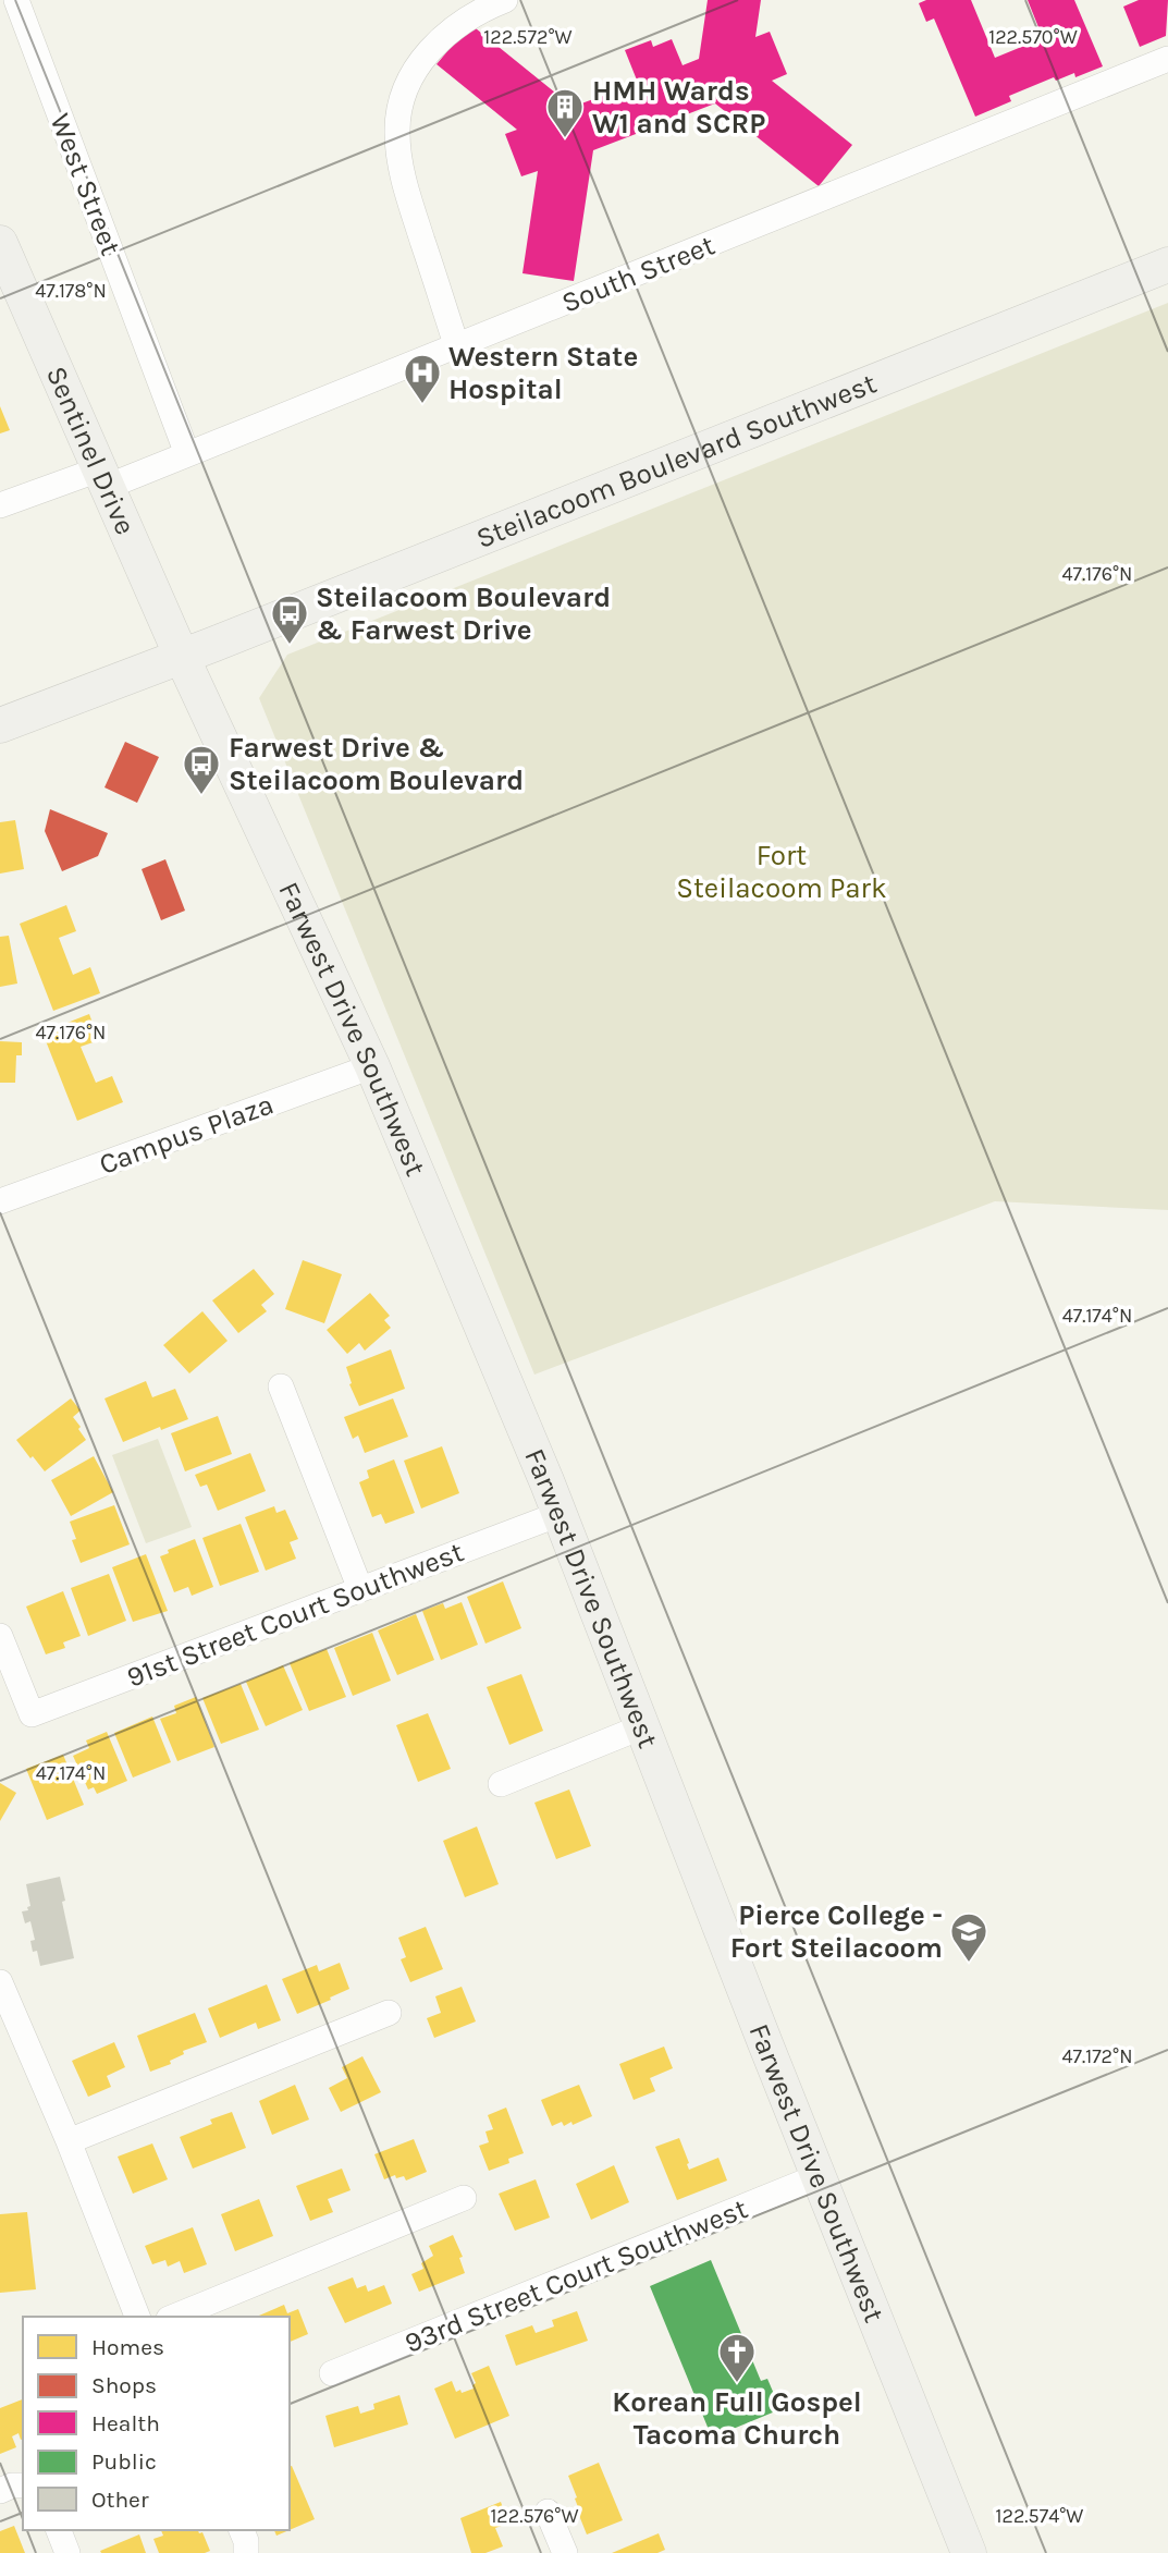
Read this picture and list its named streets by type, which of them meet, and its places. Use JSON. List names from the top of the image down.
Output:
{
  "streets": {
    "street": [
      "West Street",
      "South Street",
      "Sentinel Drive",
      "Steilacoom Boulevard Southwest",
      "Farwest Drive Southwest",
      "Campus Plaza",
      "91st Street Court Southwest",
      "93rd Street Court Southwest"
    ]
  },
  "crossings": [
    ["West Street", "South Street"],
    ["South Street", "Sentinel Drive"],
    ["Sentinel Drive", "Steilacoom Boulevard Southwest"],
    ["Sentinel Drive", "Farwest Drive Southwest"],
    ["Steilacoom Boulevard Southwest", "Farwest Drive Southwest"],
    ["Farwest Drive Southwest", "Campus Plaza"],
    ["Farwest Drive Southwest", "91st Street Court Southwest"],
    ["Farwest Drive Southwest", "93rd Street Court Southwest"]
  ],
  "parks": ["Fort Steilacoom Park"],
  "places": {
    "building": ["HMH Wards W1 and SCRP"],
    "hospital": ["Western State Hospital"],
    "bus stop": ["Steilacoom Boulevard & Farwest Drive", "Farwest Drive & Steilacoom Boulevard"],
    "school or university": ["Pierce College - Fort Steilacoom"],
    "church": ["Korean Full Gospel Tacoma Church"]
  },
  "legend": [
    "Homes",
    "Shops",
    "Health",
    "Public",
    "Other"
  ],
  "coordinates": [
    "122.572°W",
    "122.570°W",
    "47.178°N",
    "47.176°N",
    "47.174°N",
    "47.172°N",
    "122.576°W",
    "122.574°W"
  ]
}
